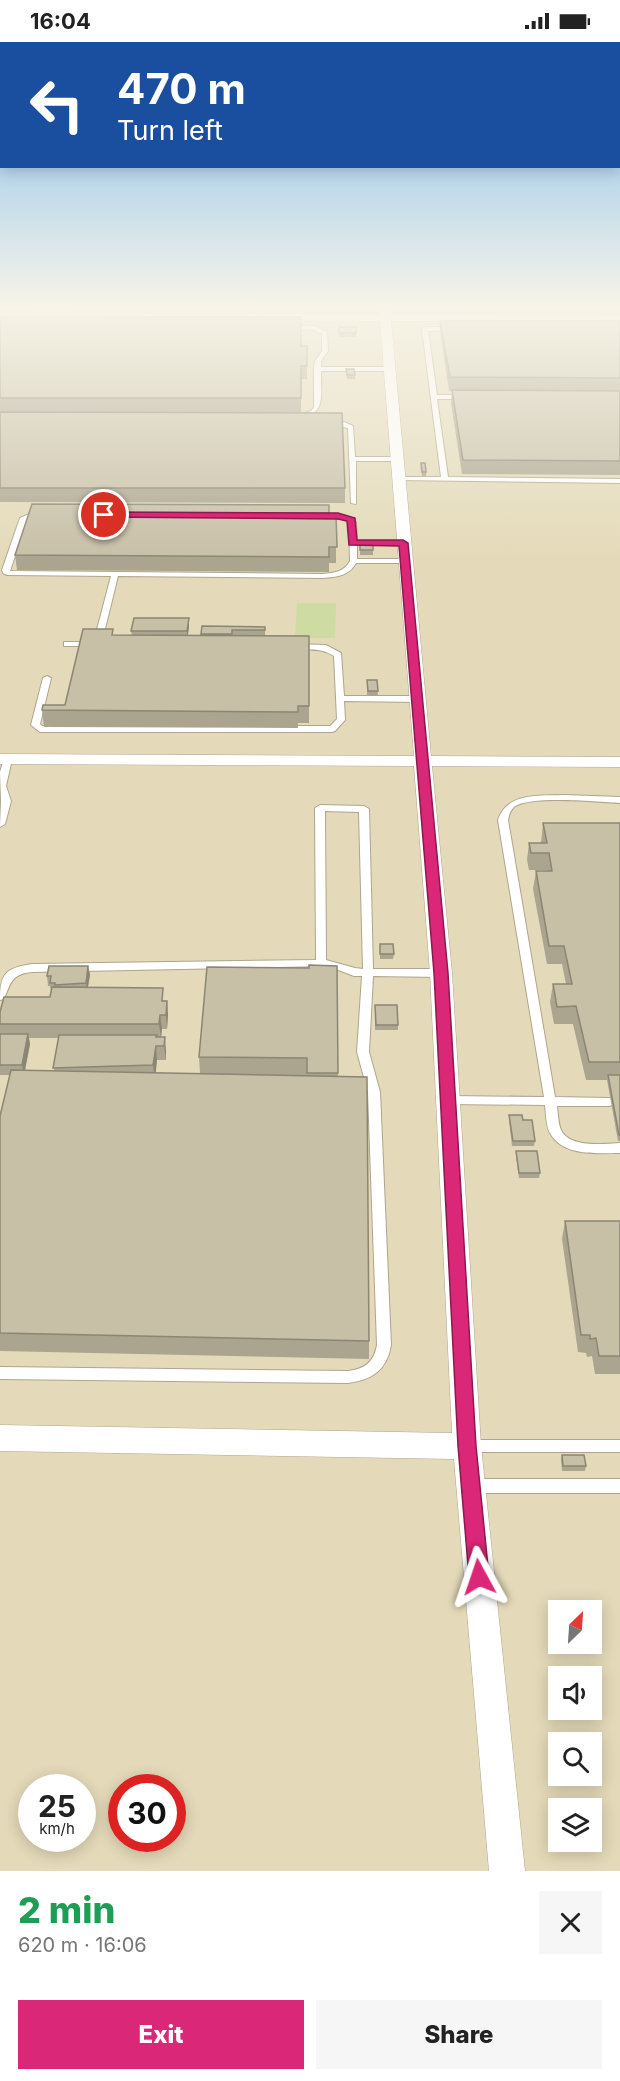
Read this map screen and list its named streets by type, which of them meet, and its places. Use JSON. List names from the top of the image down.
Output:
{
  "north": "top right",
  "page": {
    "status": "16:04",
    "turn": ["470 m", "Turn left"],
    "speed": "25 km/h",
    "limit": "30",
    "heading": ["2 min", "620 m · 16:06"],
    "buttons": ["Exit", "Share"]
  }
}
